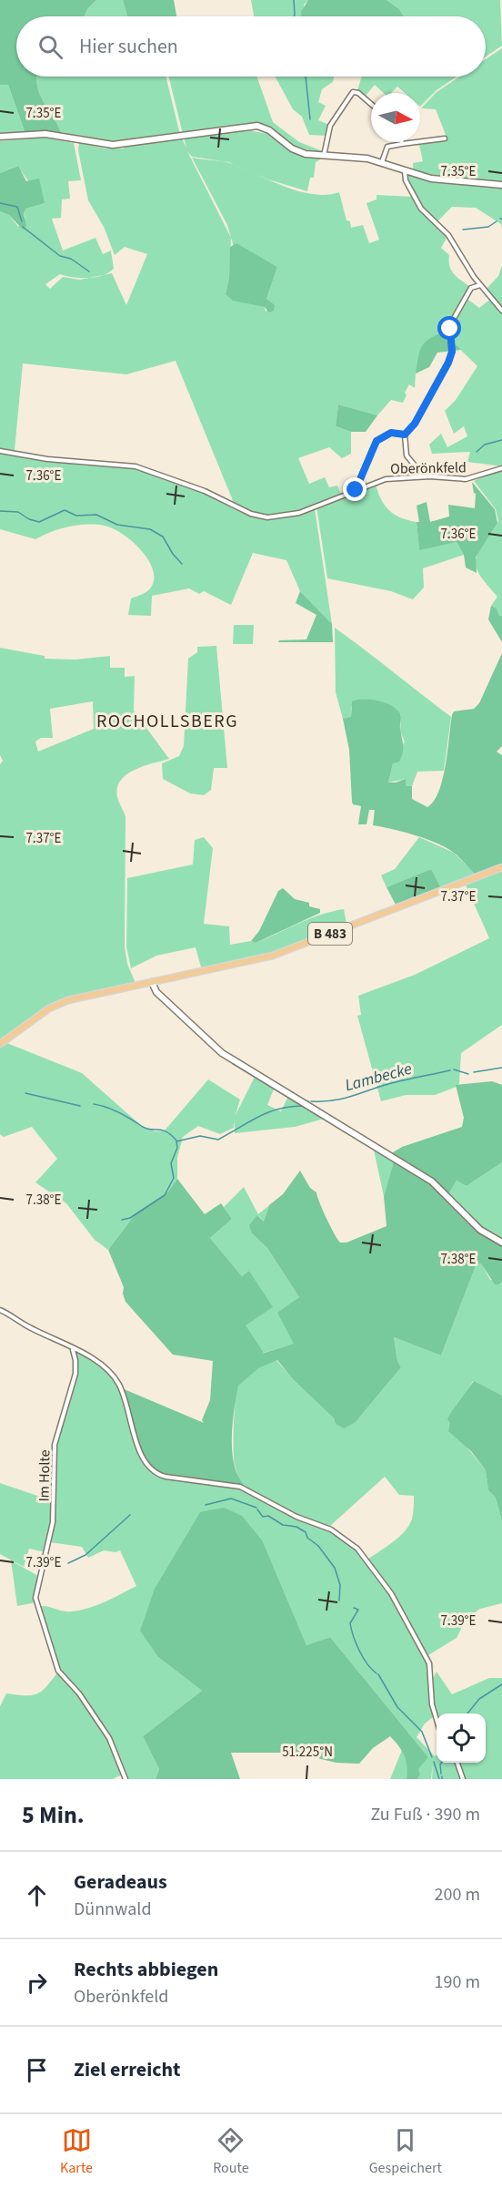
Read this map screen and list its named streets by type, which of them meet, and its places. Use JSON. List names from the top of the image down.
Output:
{
  "streets": {
    "main road": ["B 483"],
    "street": ["Oberönkfeld", "Im Holte"]
  },
  "districts": ["ROCHOLLSBERG"],
  "water": ["Lambecke"],
  "north": "right",
  "page": {
    "search": "Hier suchen",
    "heading": ["5 Min.", "Zu Fuß · 390 m"],
    "list": [
      ["Geradeaus", "Dünnwald", "200 m"],
      ["Rechts abbiegen", "Oberönkfeld", "190 m"],
      "Ziel erreicht"
    ],
    "nav": ["Karte", "Route", "Gespeichert"]
  },
  "coordinates": [
    "7.35°E",
    "7.36°E",
    "7.37°E",
    "7.38°E",
    "7.39°E",
    "51.225°N"
  ]
}
